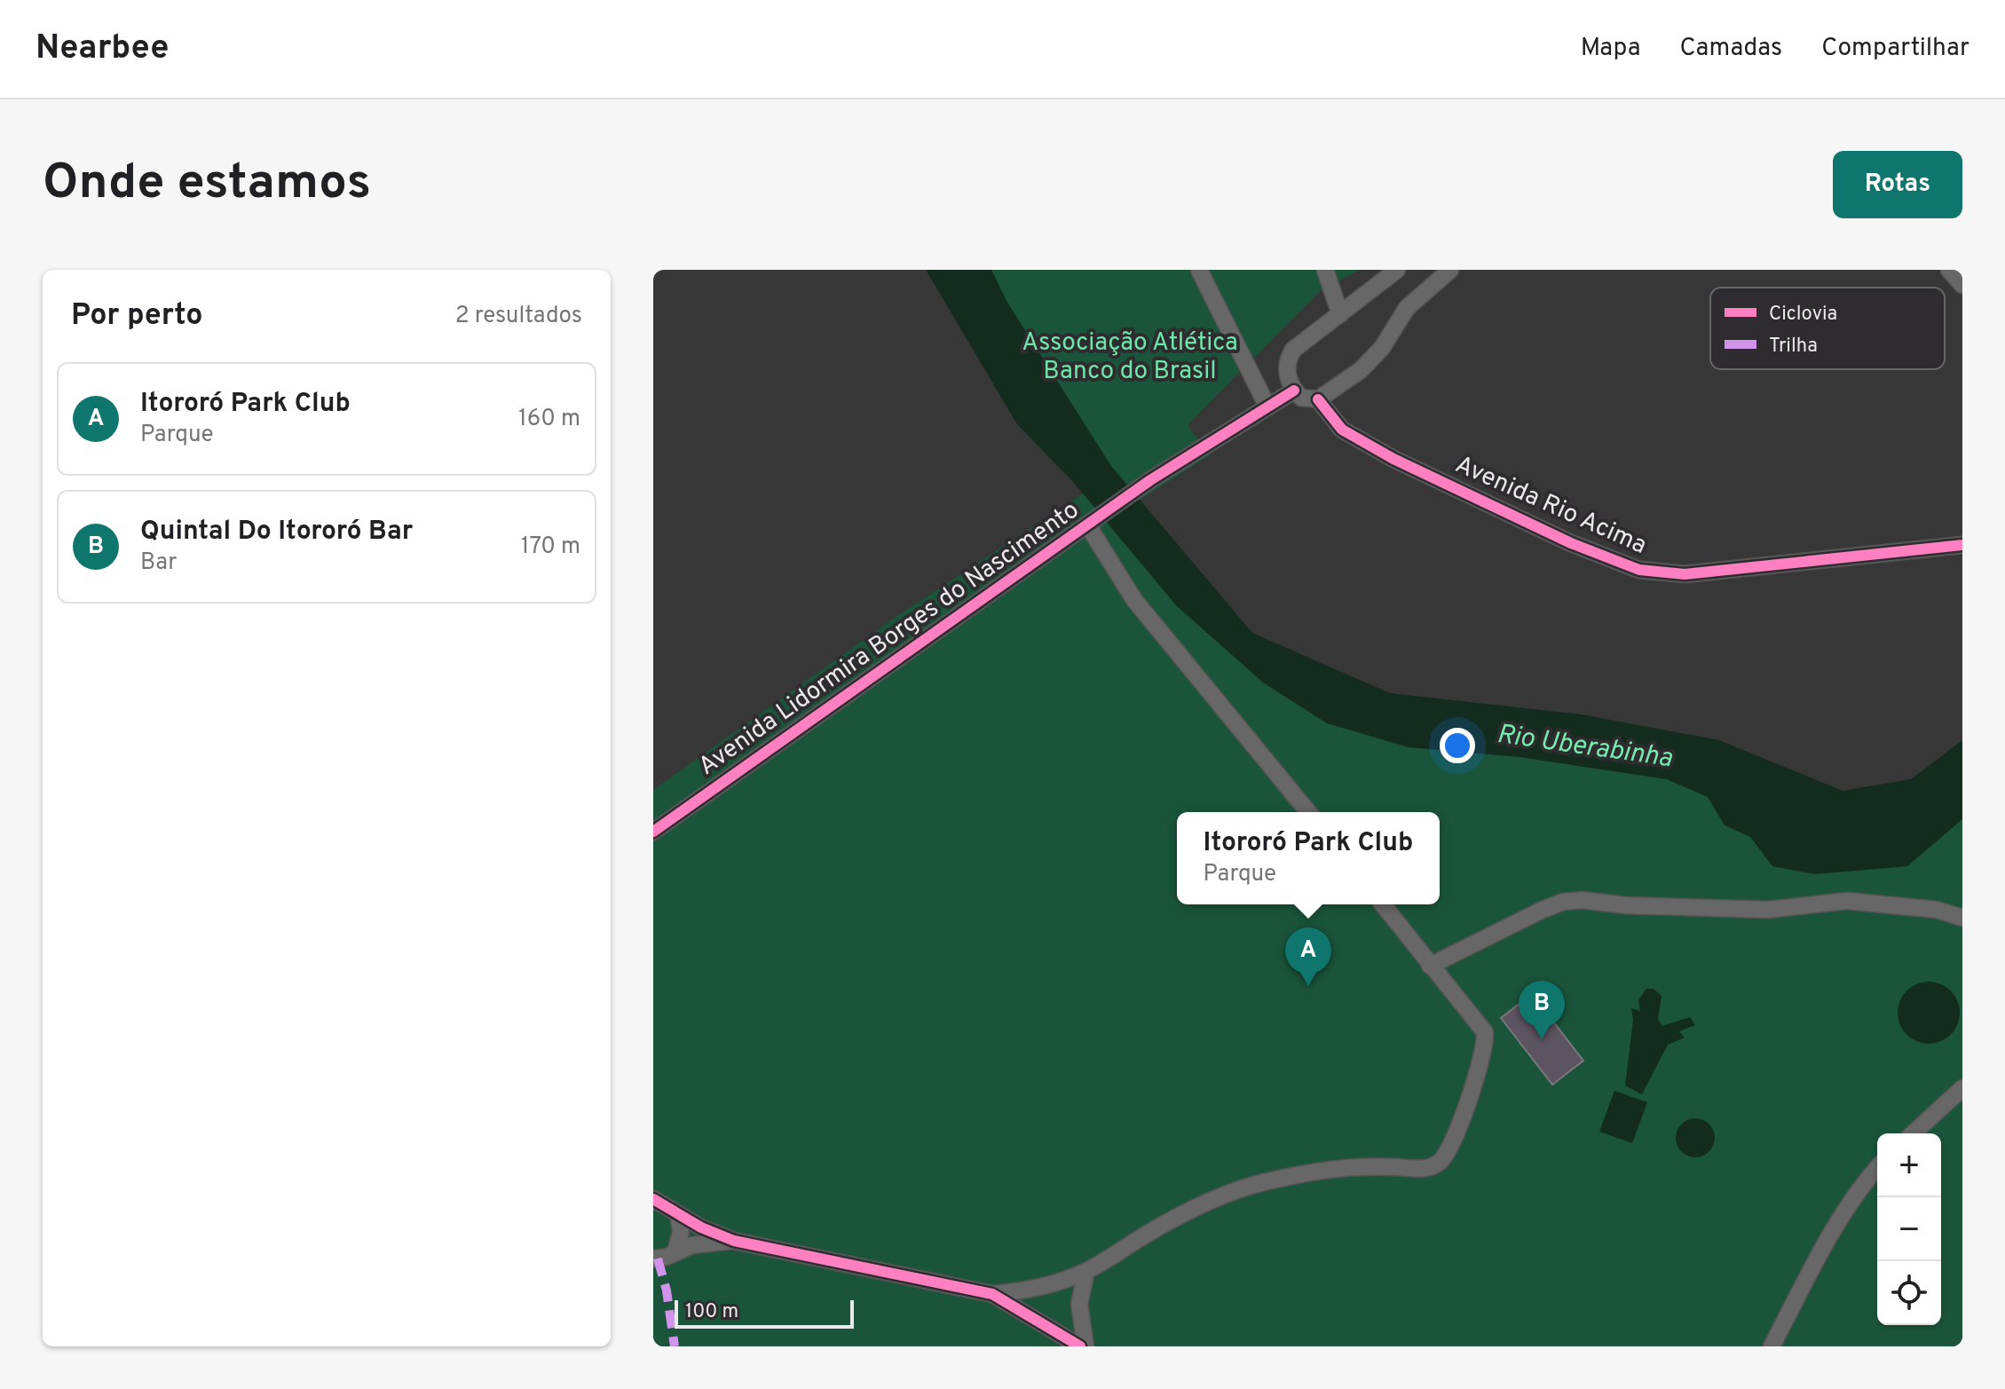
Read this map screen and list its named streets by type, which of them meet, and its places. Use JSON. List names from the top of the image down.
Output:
{
  "streets": {
    "street": ["Avenida Rio Acima", "Avenida Lidormira Borges do Nascimento"]
  },
  "water": ["Rio Uberabinha"],
  "parks": ["Associação Atlética Banco do Brasil"],
  "legend": ["Ciclovia", "Trilha"],
  "scale_bar": "100 m",
  "page": {
    "header": "Nearbee",
    "nav": ["Mapa", "Camadas", "Compartilhar"],
    "buttons": "Rotas",
    "title": "Onde estamos",
    "heading": ["Por perto", "2 resultados"],
    "list": [
      {
        "mark": "A",
        "name": "Itororó Park Club",
        "note": "Parque",
        "value": "160 m"
      },
      {
        "mark": "B",
        "name": "Quintal Do Itororó Bar",
        "note": "Bar",
        "value": "170 m"
      }
    ],
    "popup": ["Itororó Park Club", "Parque"],
    "pins": ["A", "B"],
    "map_buttons": ["+", "−"],
    "scale": "100 m"
  }
}
